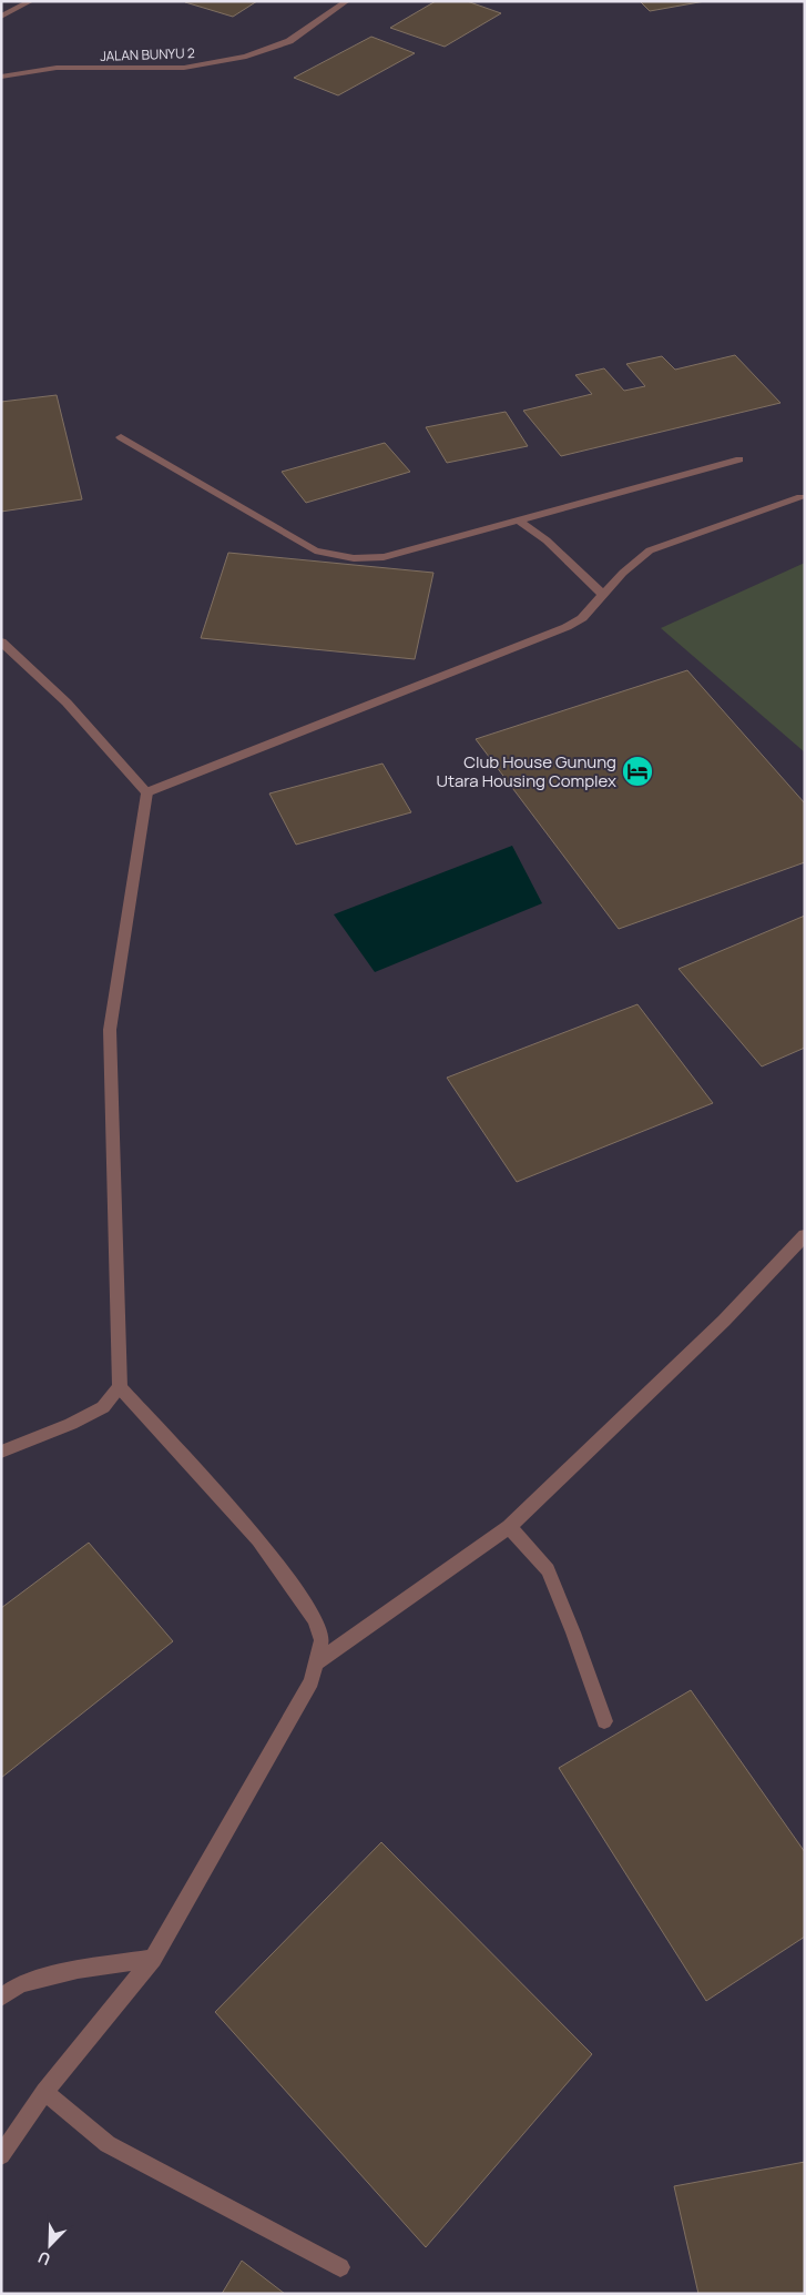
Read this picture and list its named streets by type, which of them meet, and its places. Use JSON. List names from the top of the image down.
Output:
{
  "streets": {
    "street": ["JALAN BUNYU 2"]
  },
  "places": {
    "hotel": ["Club House Gunung Utara Housing Complex"]
  },
  "north": "bottom left"
}
